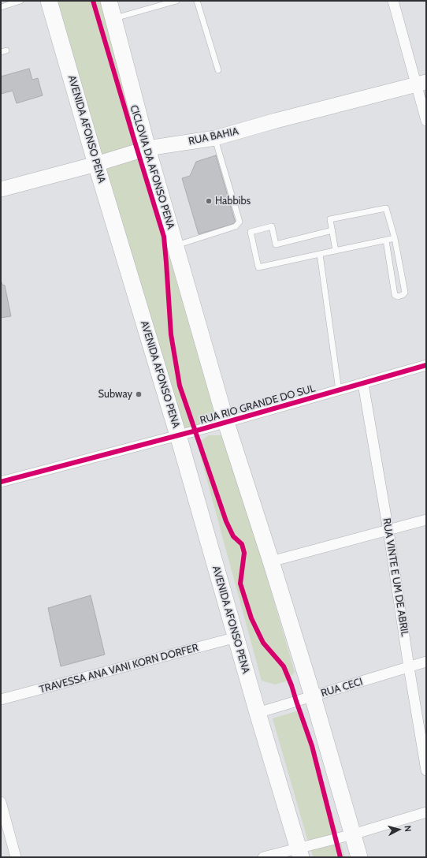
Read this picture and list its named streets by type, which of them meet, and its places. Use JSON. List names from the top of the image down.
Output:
{
  "streets": {
    "main road": ["AVENIDA AFONSO PENA"],
    "street": [
      "RUA BAHIA",
      "RUA RIO GRANDE DO SUL",
      "RUA VINTE E UM DE ABRIL",
      "TRAVESSA ANA VANI KORN DORFER",
      "RUA CECI"
    ],
    "cycle path": ["CICLOVIA DA AFONSO PENA"]
  },
  "crossings": [
    ["AVENIDA AFONSO PENA", "RUA BAHIA"],
    ["AVENIDA AFONSO PENA", "RUA RIO GRANDE DO SUL"],
    ["AVENIDA AFONSO PENA", "TRAVESSA ANA VANI KORN DORFER"],
    ["AVENIDA AFONSO PENA", "RUA CECI"],
    ["RUA RIO GRANDE DO SUL", "RUA VINTE E UM DE ABRIL"],
    ["RUA VINTE E UM DE ABRIL", "RUA CECI"]
  ],
  "places": ["Habbibs", "Subway"],
  "north": "right"
}
